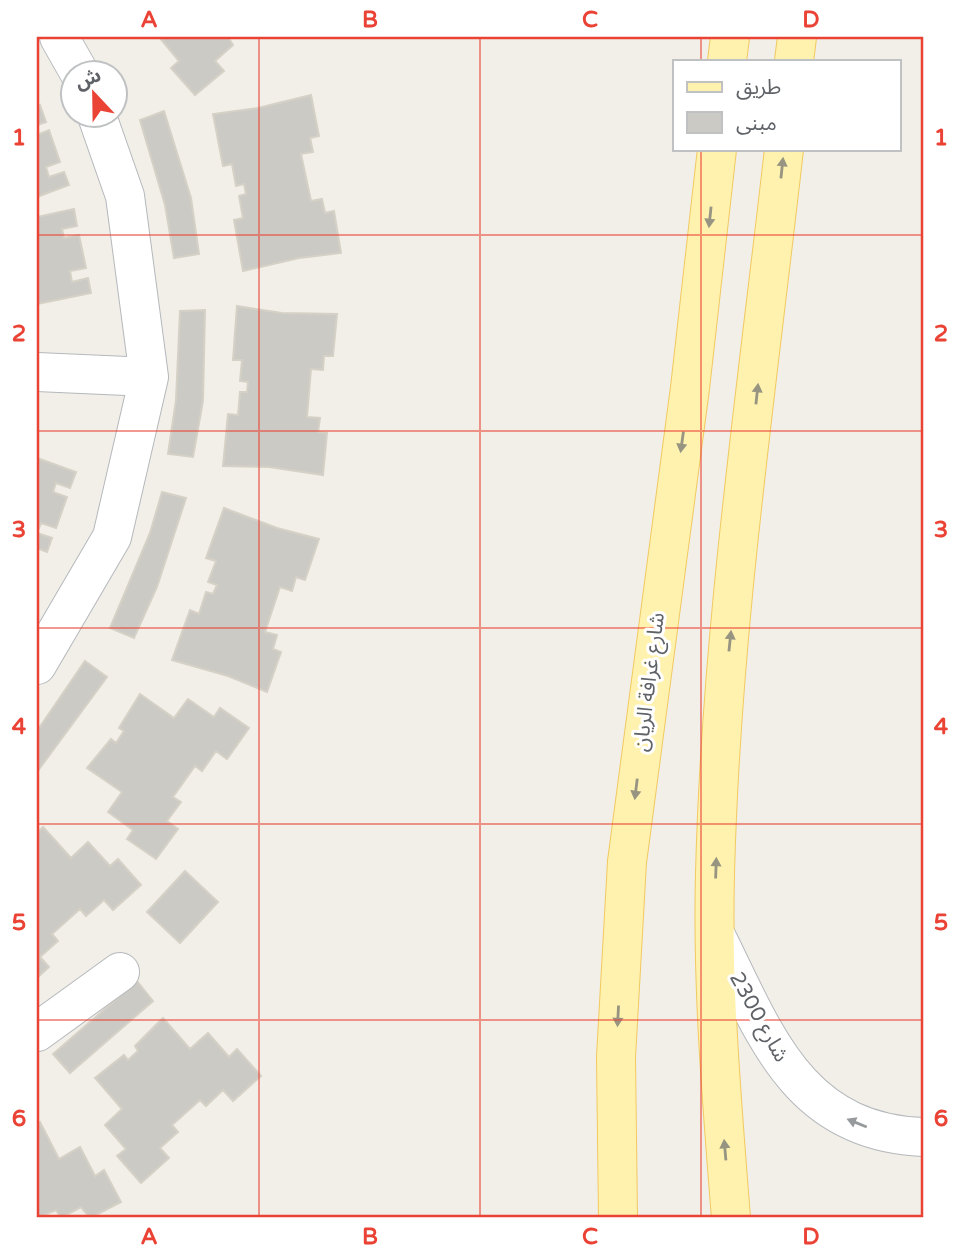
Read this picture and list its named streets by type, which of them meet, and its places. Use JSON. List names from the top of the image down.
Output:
{
  "streets": {
    "main road": ["شارع غرافة الريان"],
    "street": ["شارع 2300"]
  },
  "one_way": ["شارع 2300"],
  "legend": ["طريق", "مبنى"],
  "north": "top",
  "grid": {
    "columns": [
      "A",
      "B",
      "C",
      "D"
    ],
    "rows": [
      "1",
      "2",
      "3",
      "4",
      "5",
      "6"
    ]
  }
}
